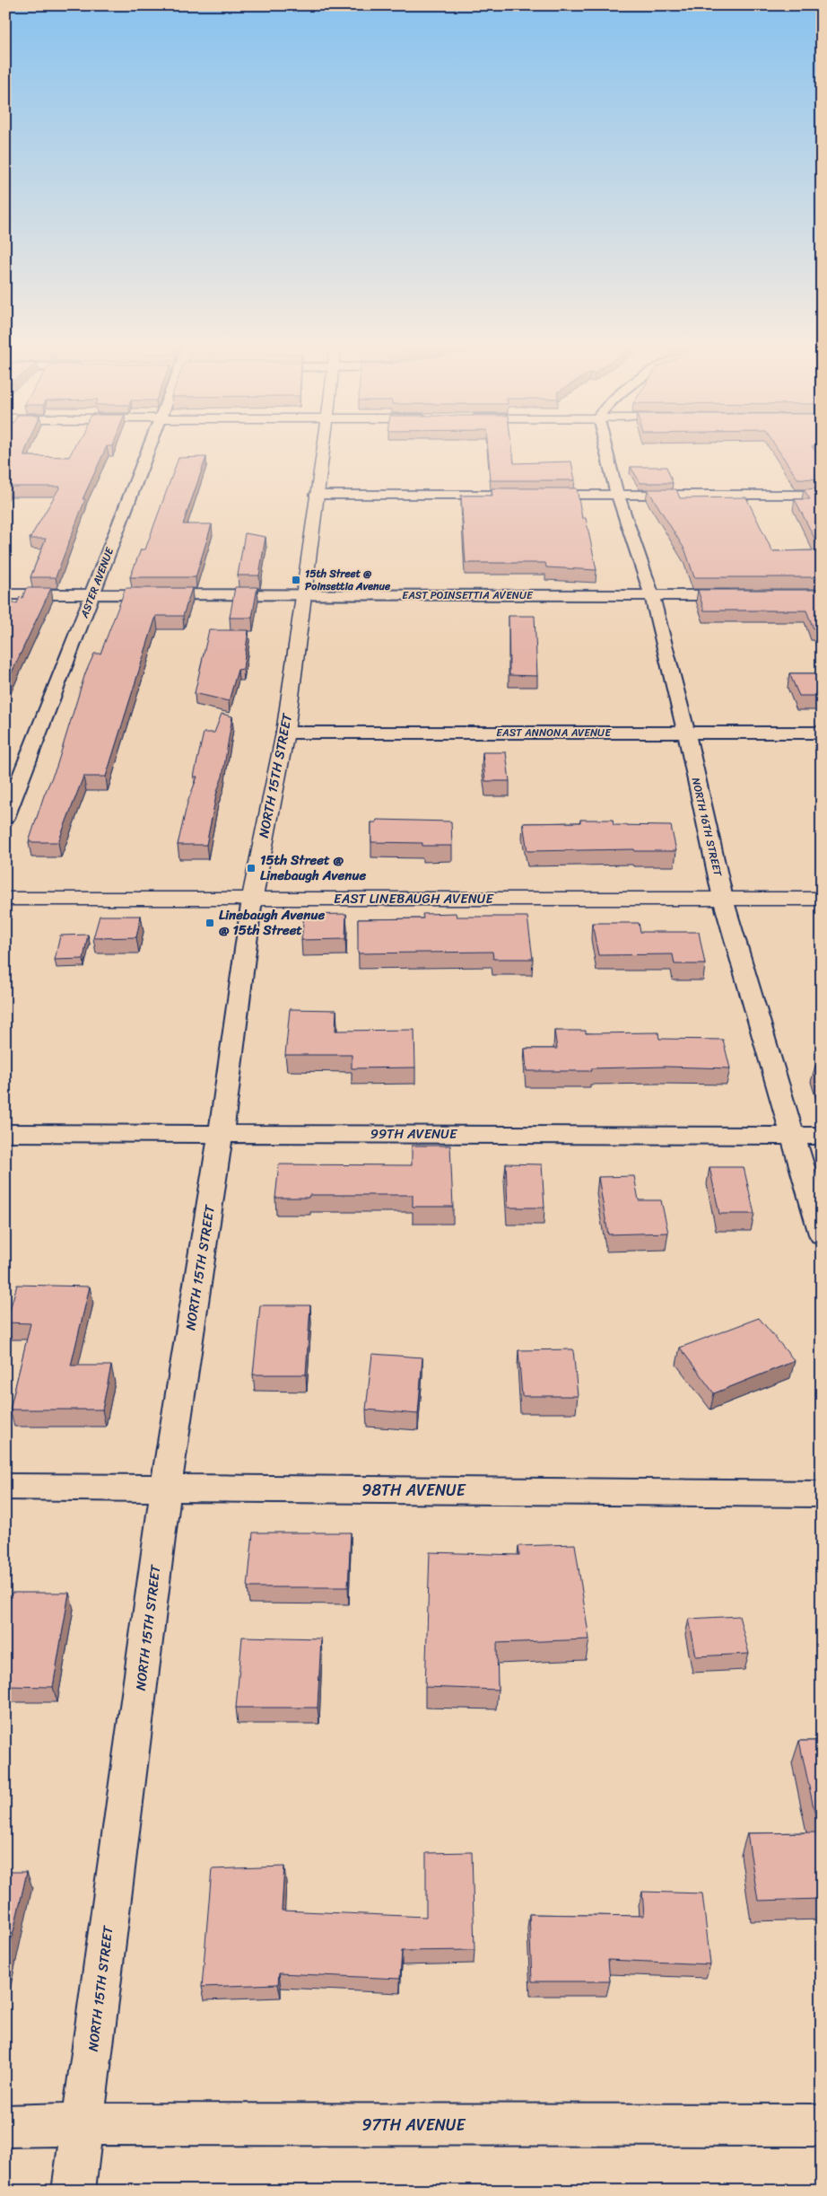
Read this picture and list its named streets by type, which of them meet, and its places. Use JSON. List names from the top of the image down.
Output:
{
  "streets": {
    "street": [
      "ASTER AVENUE",
      "EAST POINSETTIA AVENUE",
      "EAST ANNONA AVENUE",
      "NORTH 15TH STREET",
      "NORTH 16TH STREET",
      "EAST LINEBAUGH AVENUE",
      "99TH AVENUE",
      "98TH AVENUE",
      "97TH AVENUE"
    ]
  },
  "crossings": [
    ["ASTER AVENUE", "EAST POINSETTIA AVENUE"],
    ["EAST POINSETTIA AVENUE", "NORTH 15TH STREET"],
    ["EAST POINSETTIA AVENUE", "NORTH 16TH STREET"],
    ["EAST ANNONA AVENUE", "NORTH 15TH STREET"],
    ["EAST ANNONA AVENUE", "NORTH 16TH STREET"],
    ["NORTH 15TH STREET", "EAST LINEBAUGH AVENUE"],
    ["NORTH 15TH STREET", "99TH AVENUE"],
    ["NORTH 15TH STREET", "98TH AVENUE"],
    ["NORTH 15TH STREET", "97TH AVENUE"],
    ["NORTH 16TH STREET", "EAST LINEBAUGH AVENUE"],
    ["NORTH 16TH STREET", "99TH AVENUE"]
  ],
  "places": {
    "transit": ["15th Street @ Poinsettia Avenue", "15th Street @ Linebaugh Avenue", "Linebaugh Avenue @ 15th Street"]
  }
}
